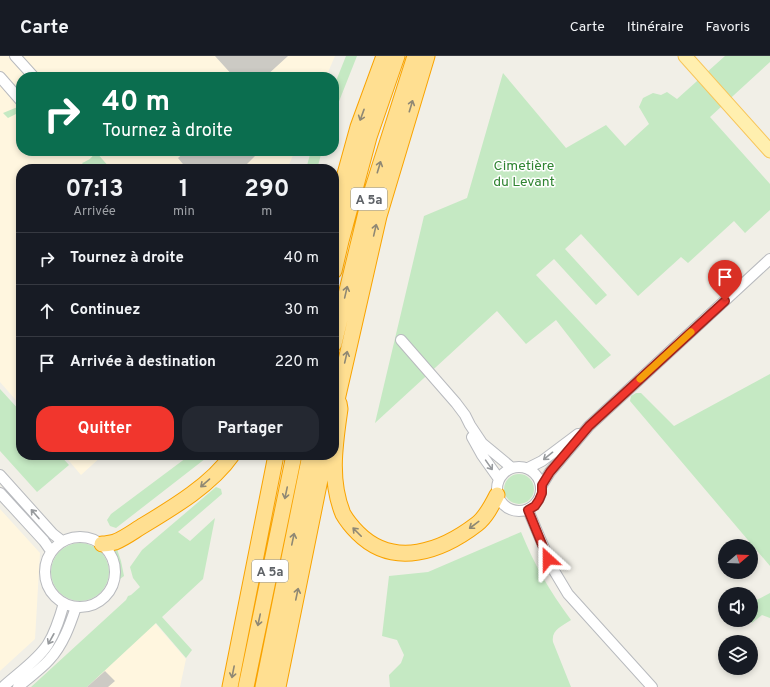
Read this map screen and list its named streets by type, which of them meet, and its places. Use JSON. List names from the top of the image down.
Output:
{
  "streets": {
    "highway": ["A 5a"]
  },
  "parks": ["Cimetière du Levant"],
  "north": "right",
  "page": {
    "header": "Carte",
    "nav": ["Carte", "Itinéraire", "Favoris"],
    "turn": ["40 m", "Tournez à droite"],
    "eta": [
      "07:13",
      "Arrivée",
      "1",
      "min",
      "290",
      "m"
    ],
    "list": [
      {
        "name": "Tournez à droite",
        "value": "40 m"
      },
      {
        "name": "Continuez",
        "value": "30 m"
      },
      {
        "name": "Arrivée à destination",
        "value": "220 m"
      }
    ],
    "buttons": ["Quitter", "Partager"]
  }
}
